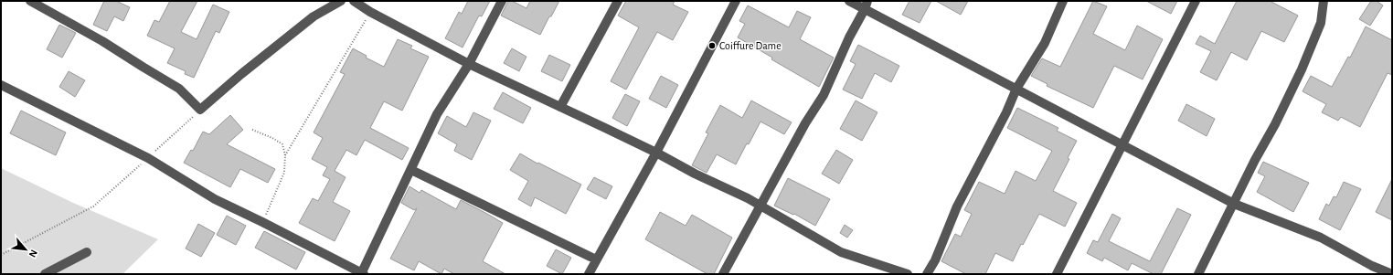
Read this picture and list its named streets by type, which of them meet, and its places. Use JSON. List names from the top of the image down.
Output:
{
  "places": ["Coiffure Dame"],
  "north": "bottom right"
}
